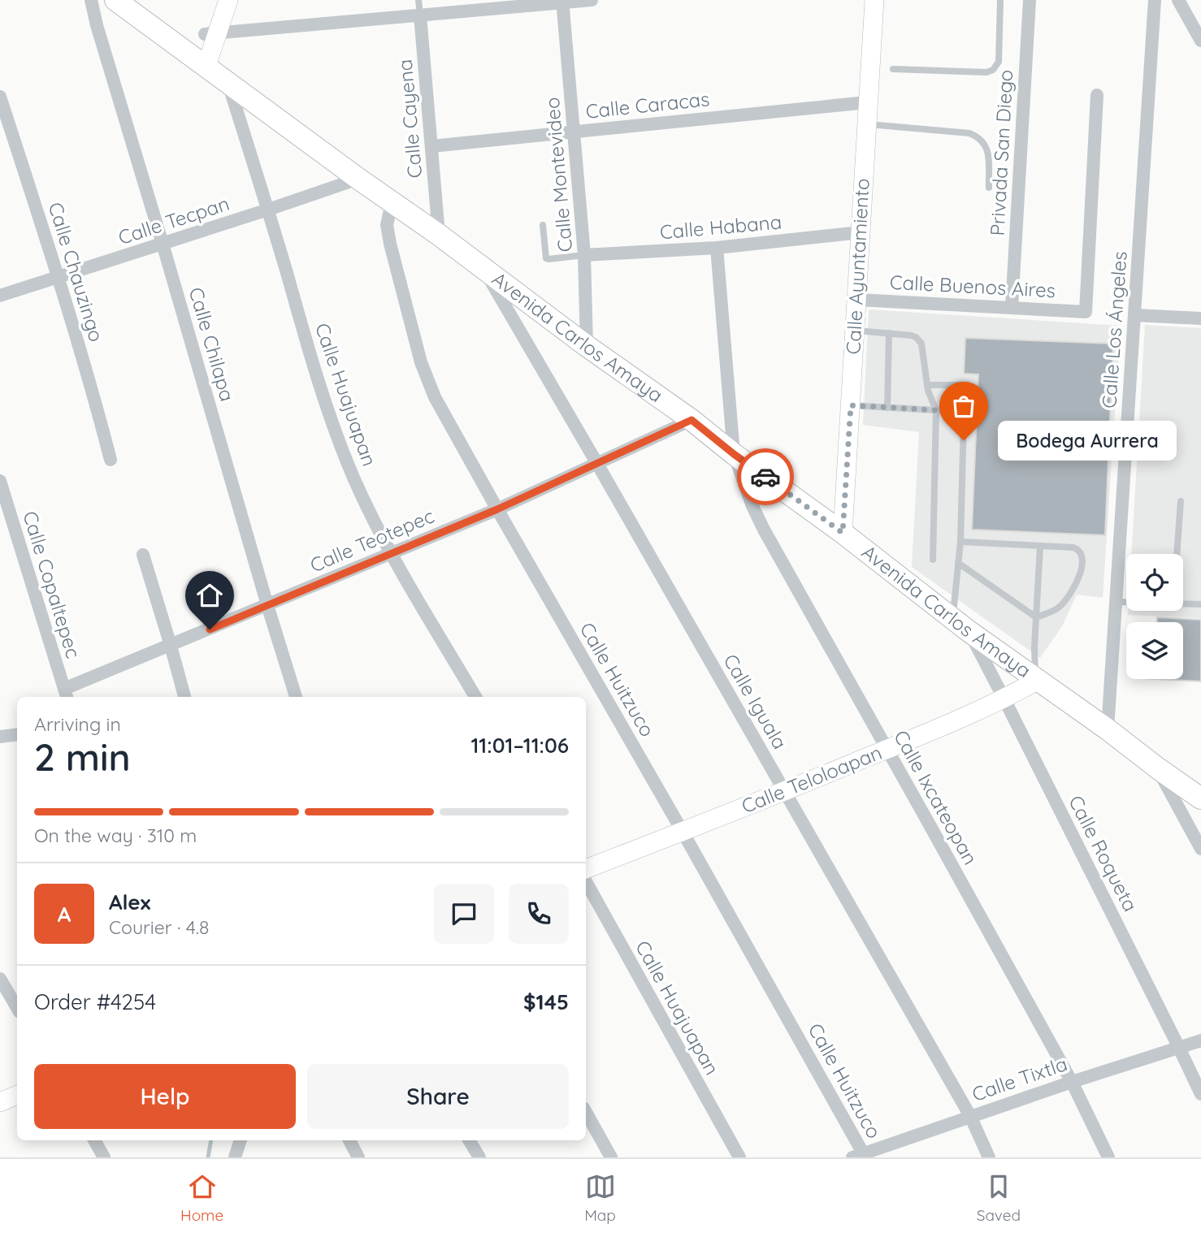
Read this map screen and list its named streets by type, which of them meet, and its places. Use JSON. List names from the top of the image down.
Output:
{
  "streets": {
    "main road": ["Avenida Carlos Amaya"],
    "street": [
      "Calle Caracas",
      "Calle Cayena",
      "Privada San Diego",
      "Calle Montevideo",
      "Calle Tecpan",
      "Calle Habana",
      "Calle Ayuntamiento",
      "Calle Chauzingo",
      "Calle Buenos Aires",
      "Calle Los Ángeles",
      "Calle Chilapa",
      "Calle Huajuapan",
      "Calle Teotepec",
      "Calle Copaltepec",
      "Calle Huitzuco",
      "Calle Iguala",
      "Calle Teloloapan",
      "Calle Ixcateopan",
      "Calle Roqueta",
      "Calle Tixtla"
    ]
  },
  "crossings": [
    ["Calle Caracas", "Calle Cayena"],
    ["Calle Caracas", "Calle Montevideo"],
    ["Calle Caracas", "Calle Ayuntamiento"],
    ["Calle Cayena", "Avenida Carlos Amaya"],
    ["Privada San Diego", "Calle Buenos Aires"],
    ["Calle Montevideo", "Calle Habana"],
    ["Calle Montevideo", "Avenida Carlos Amaya"],
    ["Calle Tecpan", "Calle Chauzingo"],
    ["Calle Tecpan", "Avenida Carlos Amaya"],
    ["Calle Tecpan", "Calle Chilapa"],
    ["Calle Tecpan", "Calle Huajuapan"],
    ["Calle Habana", "Calle Ayuntamiento"],
    ["Calle Habana", "Calle Ixcateopan"],
    ["Calle Ayuntamiento", "Calle Buenos Aires"],
    ["Calle Ayuntamiento", "Avenida Carlos Amaya"],
    ["Calle Los Ángeles", "Avenida Carlos Amaya"],
    ["Avenida Carlos Amaya", "Calle Huajuapan"],
    ["Avenida Carlos Amaya", "Calle Teotepec"],
    ["Avenida Carlos Amaya", "Calle Huitzuco"],
    ["Avenida Carlos Amaya", "Calle Iguala"],
    ["Avenida Carlos Amaya", "Calle Teloloapan"],
    ["Avenida Carlos Amaya", "Calle Ixcateopan"],
    ["Avenida Carlos Amaya", "Calle Roqueta"],
    ["Calle Chilapa", "Calle Teotepec"],
    ["Calle Huajuapan", "Calle Teotepec"],
    ["Calle Teotepec", "Calle Copaltepec"],
    ["Calle Teotepec", "Calle Huitzuco"],
    ["Calle Teotepec", "Calle Iguala"],
    ["Calle Huitzuco", "Calle Teloloapan"],
    ["Calle Huitzuco", "Calle Tixtla"],
    ["Calle Iguala", "Calle Teloloapan"],
    ["Calle Iguala", "Calle Tixtla"],
    ["Calle Teloloapan", "Calle Ixcateopan"],
    ["Calle Teloloapan", "Calle Roqueta"],
    ["Calle Ixcateopan", "Calle Tixtla"],
    ["Calle Roqueta", "Calle Tixtla"]
  ],
  "places": ["Bodega Aurrera"],
  "page": {
    "bubble": "Bodega Aurrera",
    "heading": ["2 min", "Arriving in", "11:01–11:06"],
    "panel": [
      "Alex",
      "Courier · 4.8",
      "Order #4254",
      "$145"
    ],
    "bar": "On the way · 310 m",
    "round": "A",
    "buttons": ["Help", "Share"],
    "tabs": ["Home", "Map", "Saved"]
  }
}
